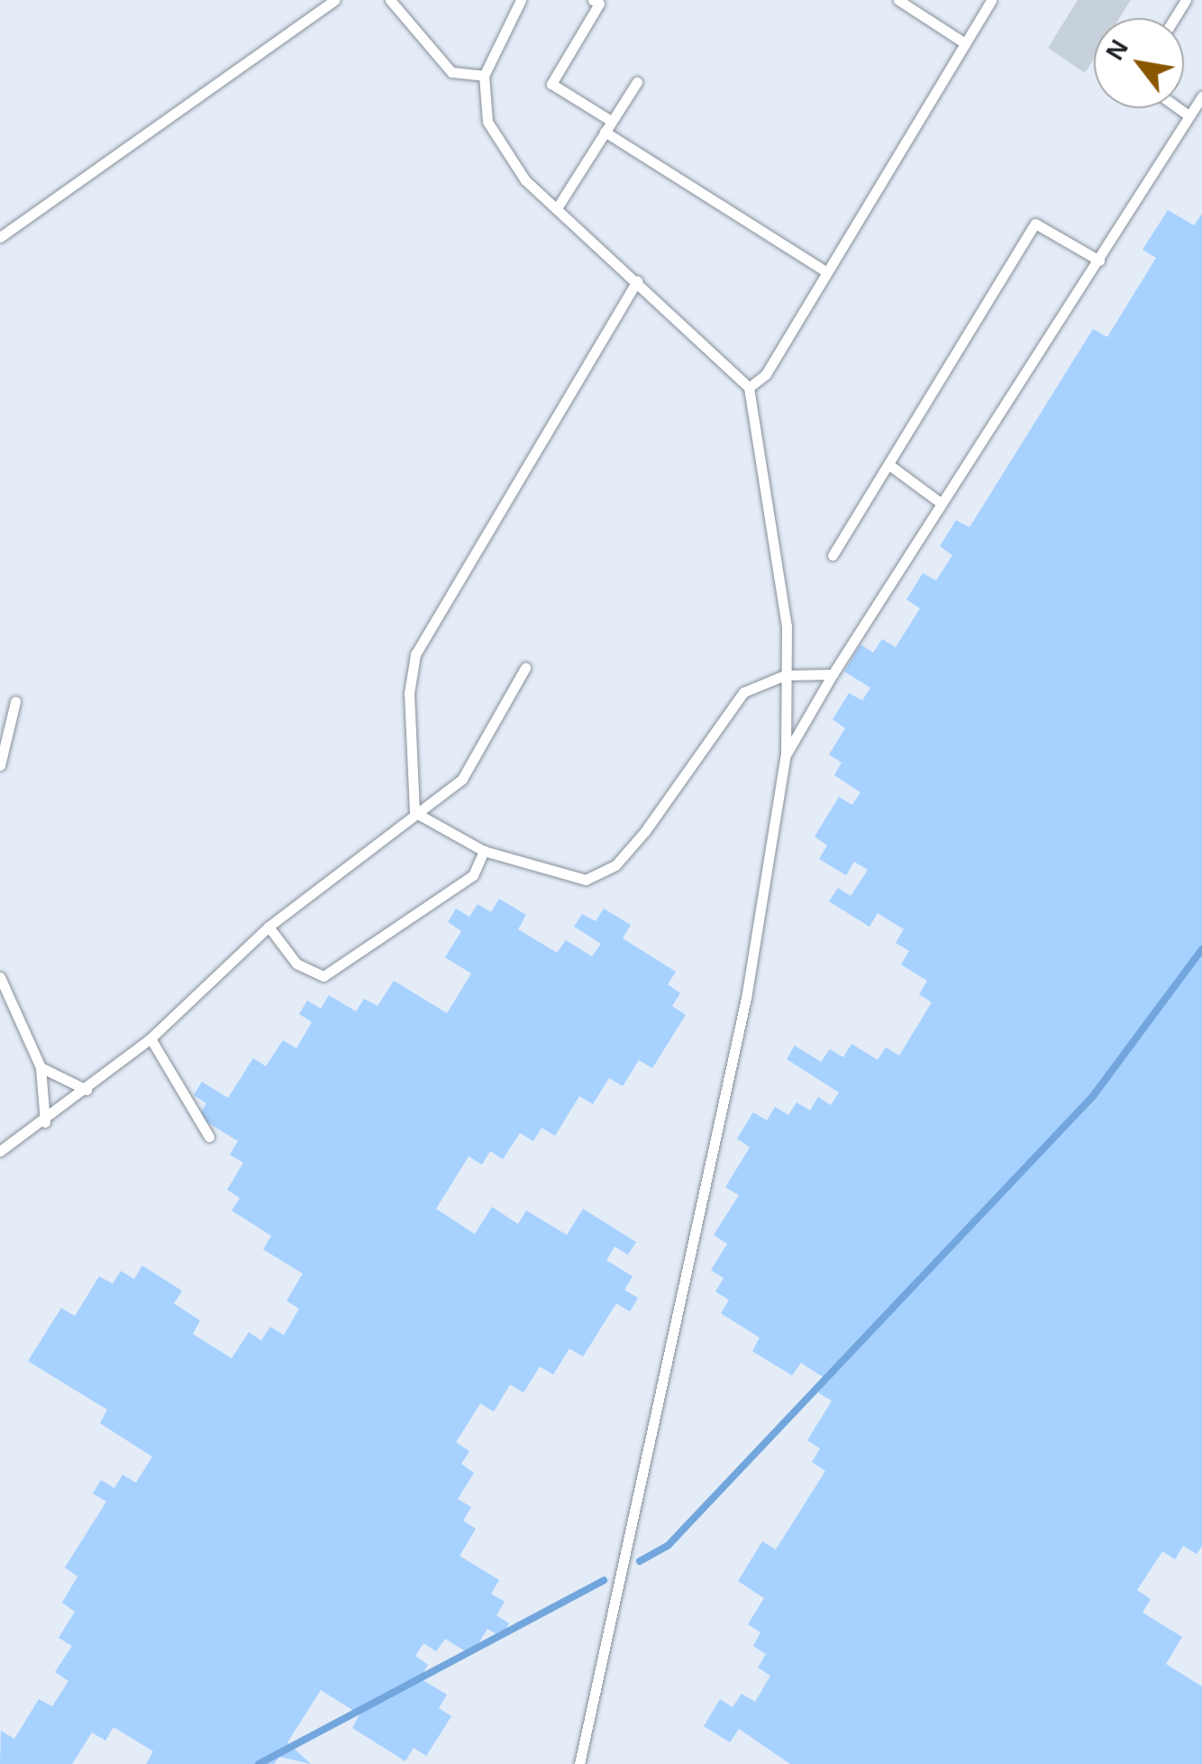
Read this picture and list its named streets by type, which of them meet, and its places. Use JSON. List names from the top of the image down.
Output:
{
  "north": "top left"
}
